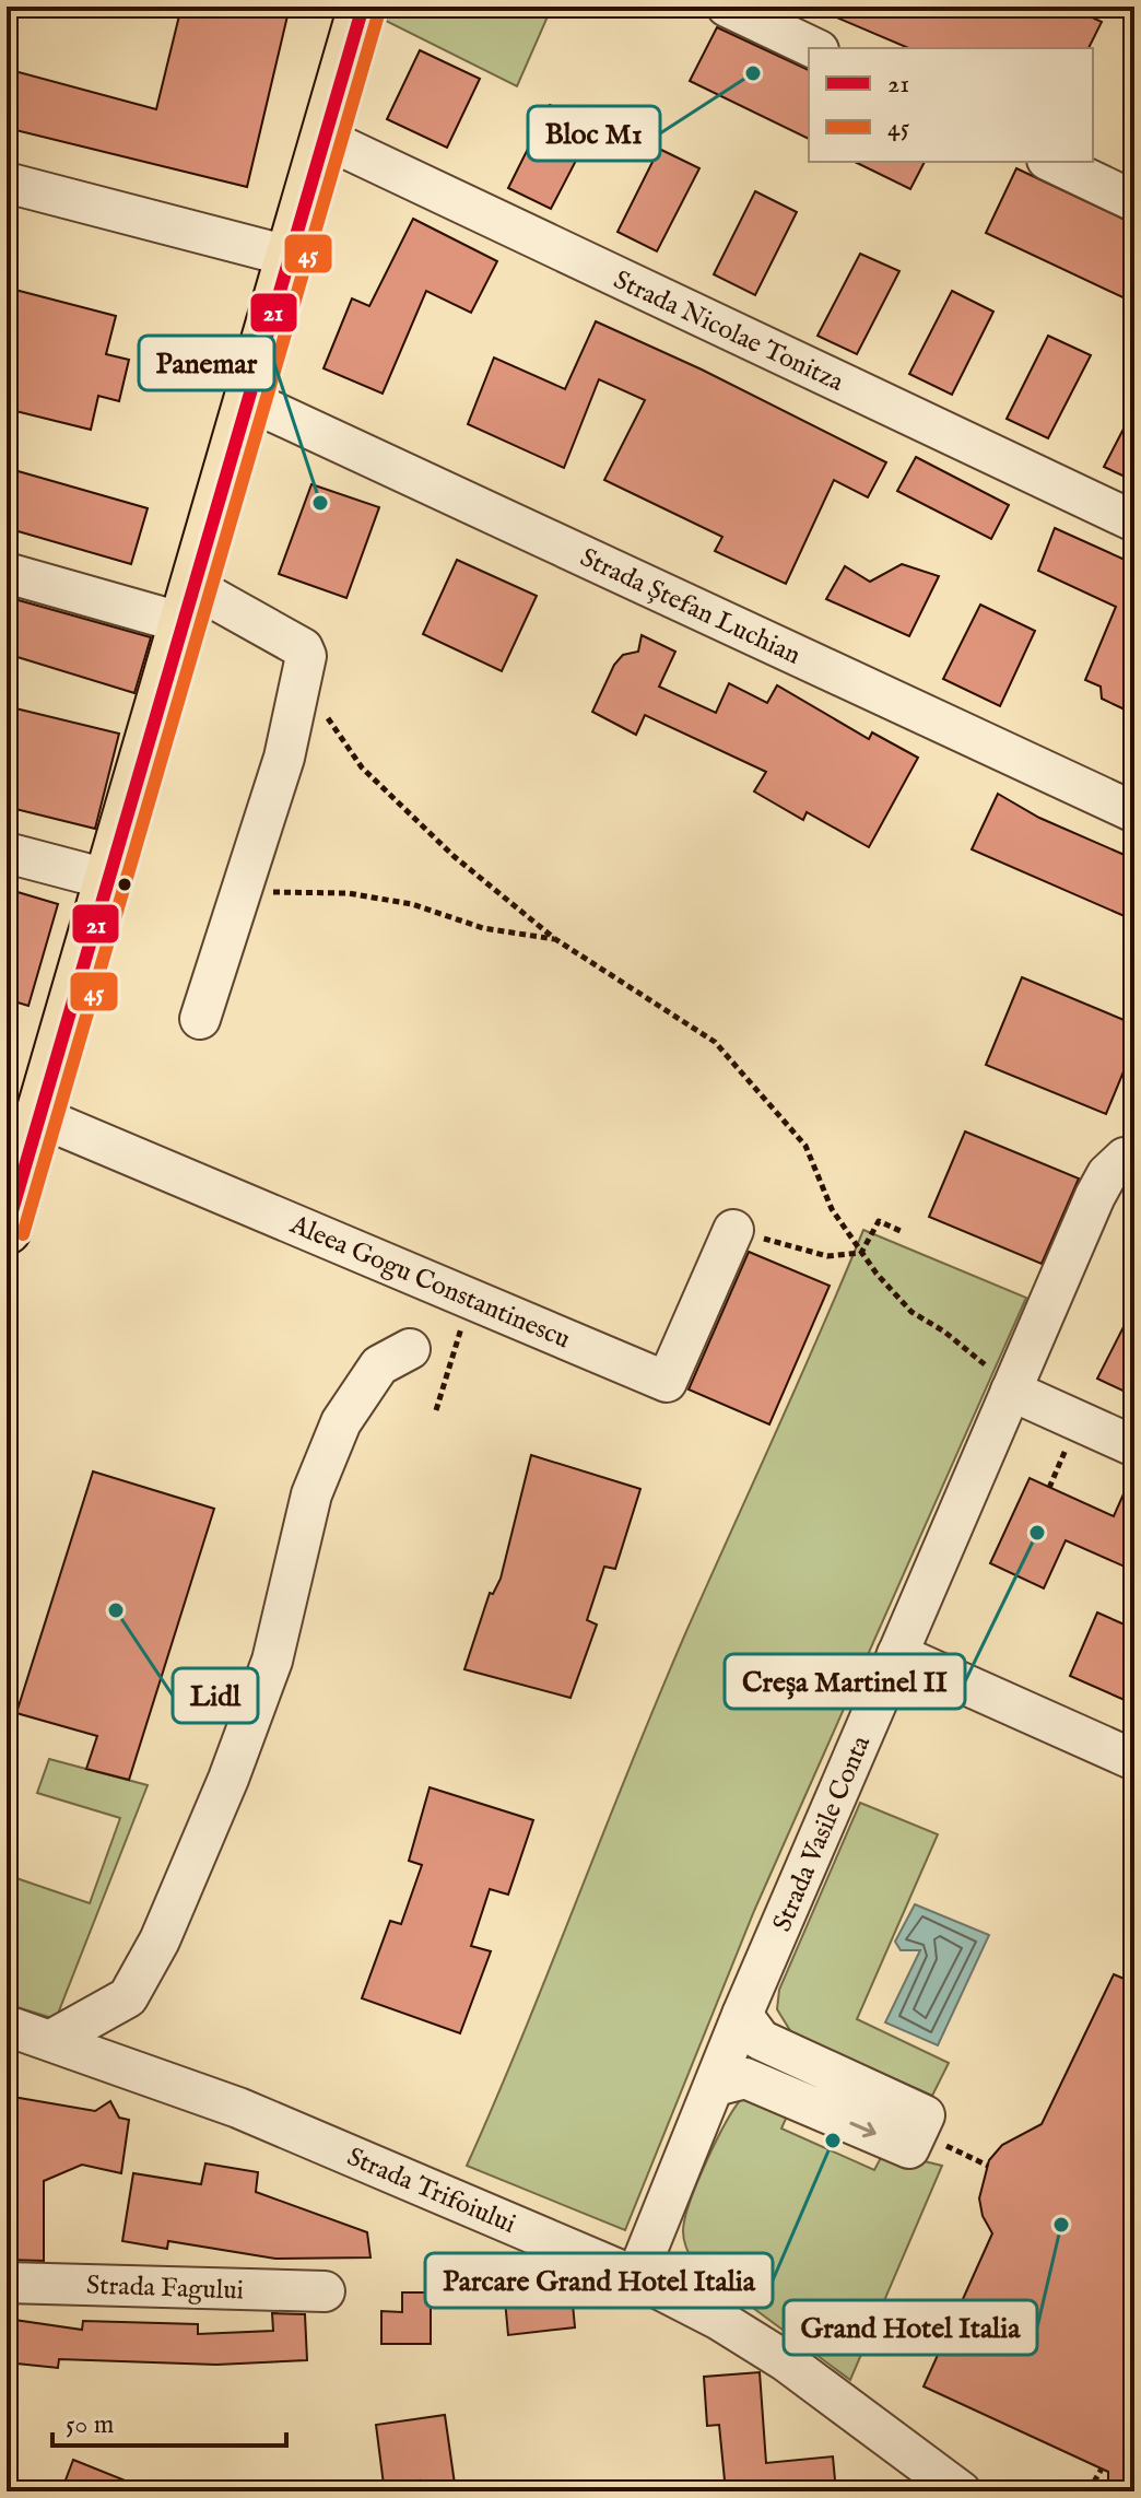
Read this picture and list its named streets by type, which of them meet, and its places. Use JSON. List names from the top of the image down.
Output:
{
  "streets": {
    "street": [
      "Strada Nicolae Tonitza",
      "Strada Ștefan Luchian",
      "Aleea Gogu Constantinescu",
      "Strada Vasile Conta",
      "Strada Trifoiului",
      "Strada Fagului"
    ]
  },
  "crossings": [
    ["Strada Vasile Conta", "Strada Trifoiului"]
  ],
  "places": [
    "Bloc M1",
    "Panemar",
    "Creșa Martinel II",
    "Lidl",
    "Parcare Grand Hotel Italia",
    "Grand Hotel Italia"
  ],
  "lines": ["transit line 21", "transit line 45"],
  "legend": ["21", "45"],
  "scale_bar": "50 m"
}
